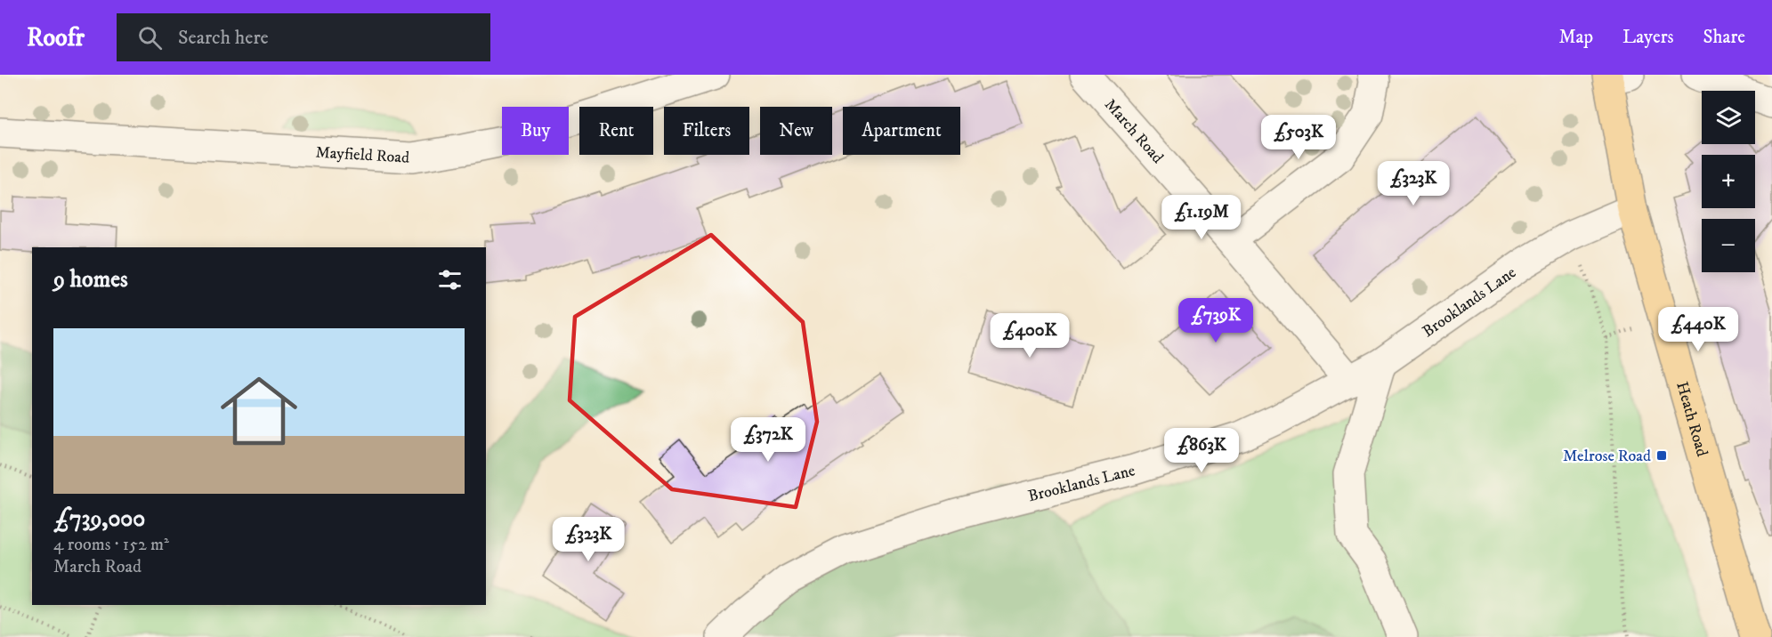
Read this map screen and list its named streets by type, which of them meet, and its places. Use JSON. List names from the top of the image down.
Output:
{
  "streets": {
    "main road": ["Heath Road"],
    "street": ["March Road", "Mayfield Road", "Brooklands Lane"]
  },
  "crossings": [
    ["March Road", "Brooklands Lane"],
    ["Brooklands Lane", "Heath Road"]
  ],
  "places": {
    "transit": ["Melrose Road"]
  },
  "page": {
    "header": "Roofr",
    "search": "Search here",
    "nav": ["Map", "Layers", "Share"],
    "map_buttons": ["+", "−"],
    "chip": [
      "Buy",
      "Rent",
      "Filters",
      "New",
      "Apartment"
    ],
    "price": [
      "£503K",
      "£323K",
      "£1.19M",
      "£739K",
      "£440K",
      "£400K",
      "£372K",
      "£863K",
      "£323K"
    ],
    "heading": "9 homes",
    "list": [
      {
        "name": "£739,000",
        "note": "4 rooms · 152 m² · March Road"
      }
    ]
  }
}
